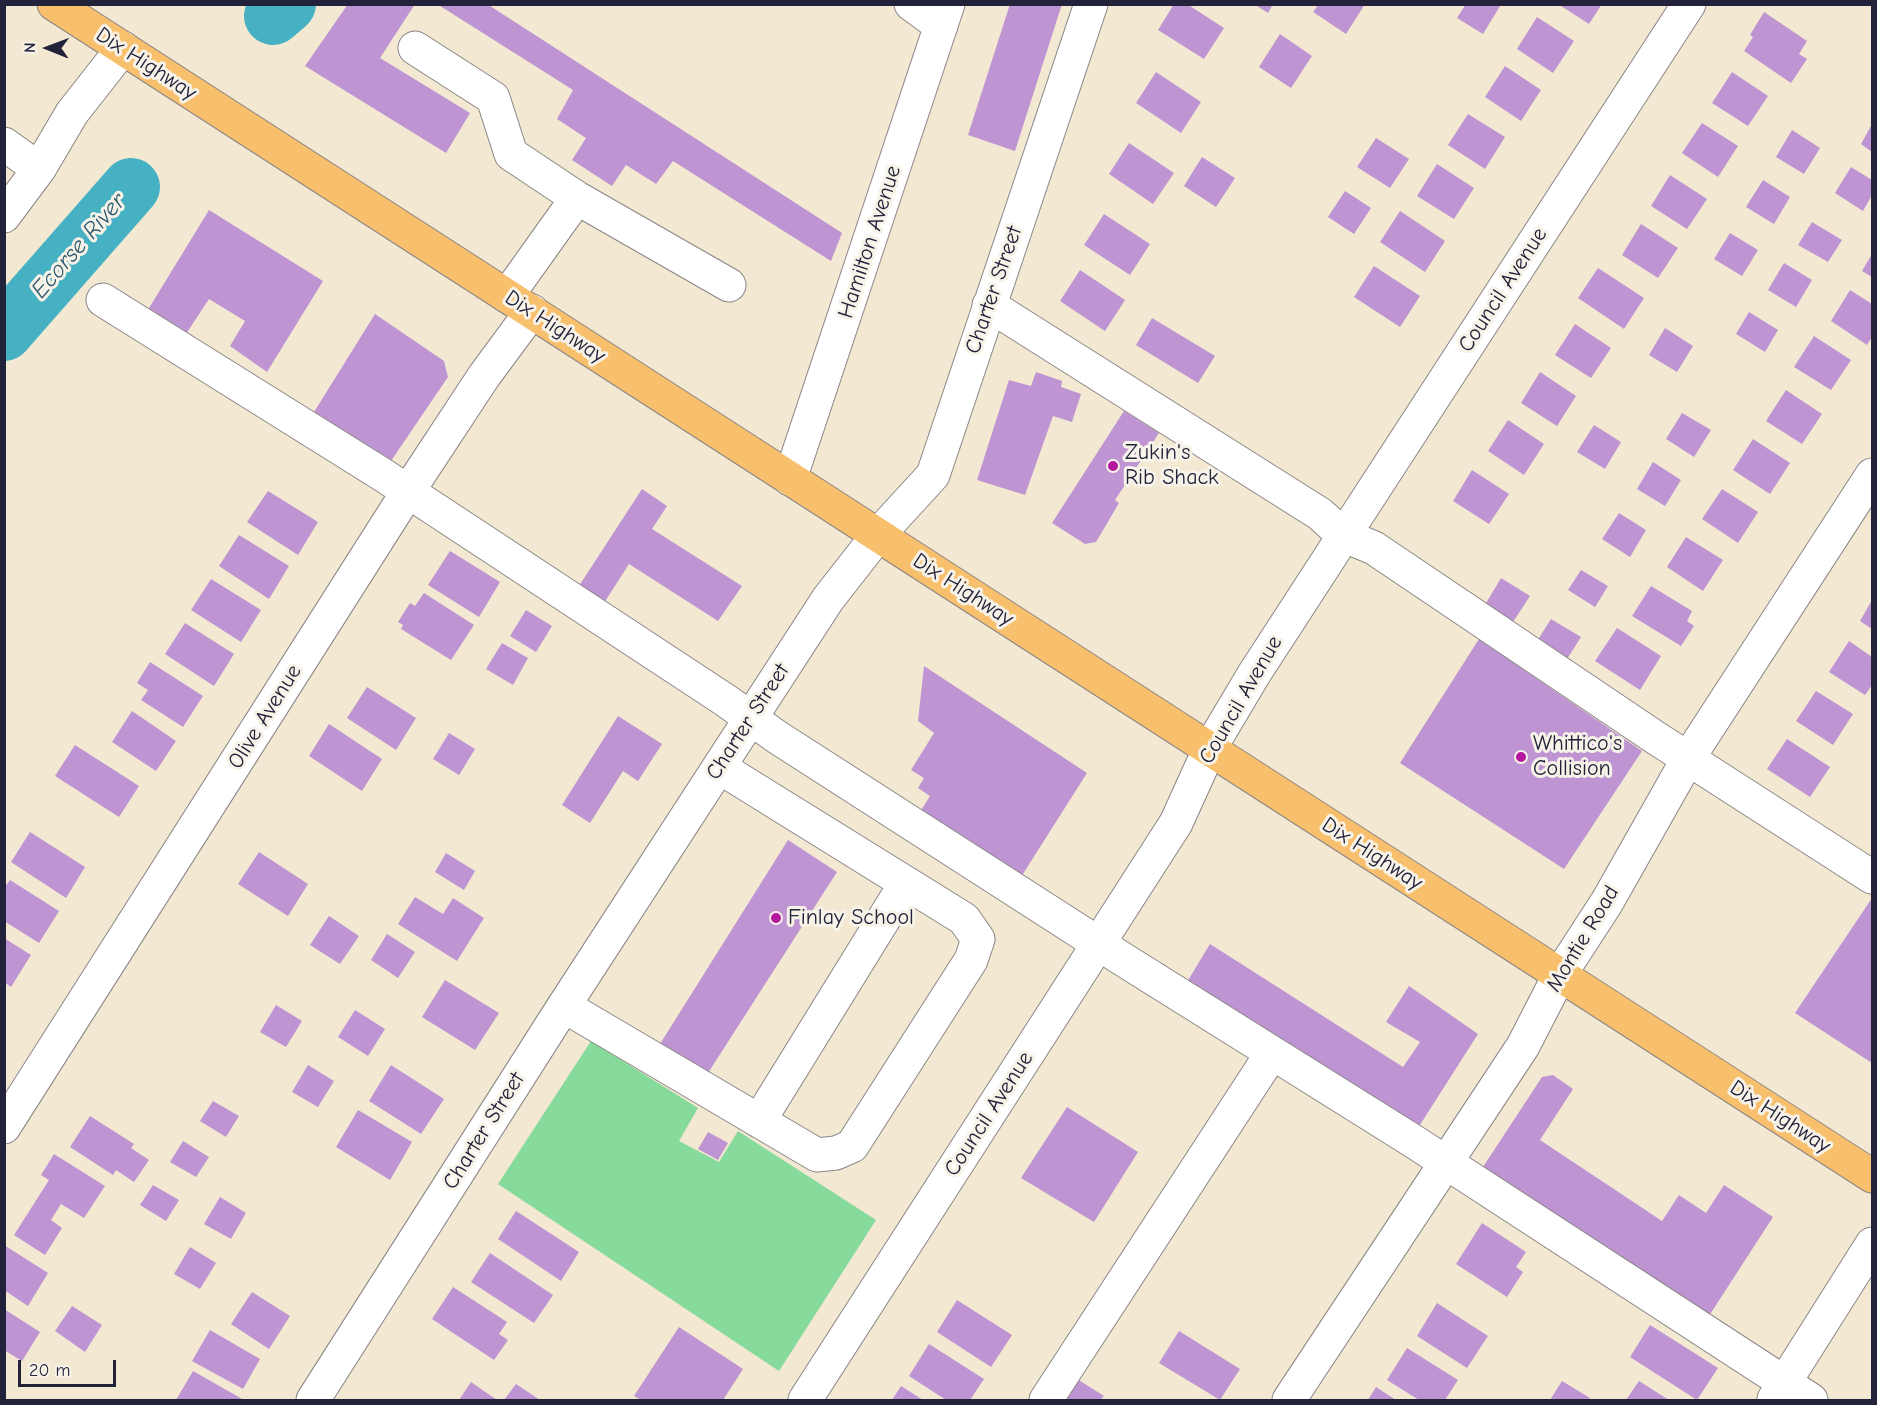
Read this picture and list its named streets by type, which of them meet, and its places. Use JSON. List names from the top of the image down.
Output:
{
  "streets": {
    "main road": ["Dix Highway"],
    "street": [
      "Hamilton Avenue",
      "Charter Street",
      "Council Avenue",
      "Olive Avenue",
      "Montie Road"
    ]
  },
  "crossings": [
    ["Dix Highway", "Hamilton Avenue"],
    ["Dix Highway", "Charter Street"],
    ["Dix Highway", "Council Avenue"],
    ["Dix Highway", "Olive Avenue"],
    ["Dix Highway", "Montie Road"]
  ],
  "water": ["Ecorse River"],
  "places": ["Zukin's Rib Shack", "Whittico's Collision", "Finlay School"],
  "scale_bar": "20 m",
  "north": "left"
}
